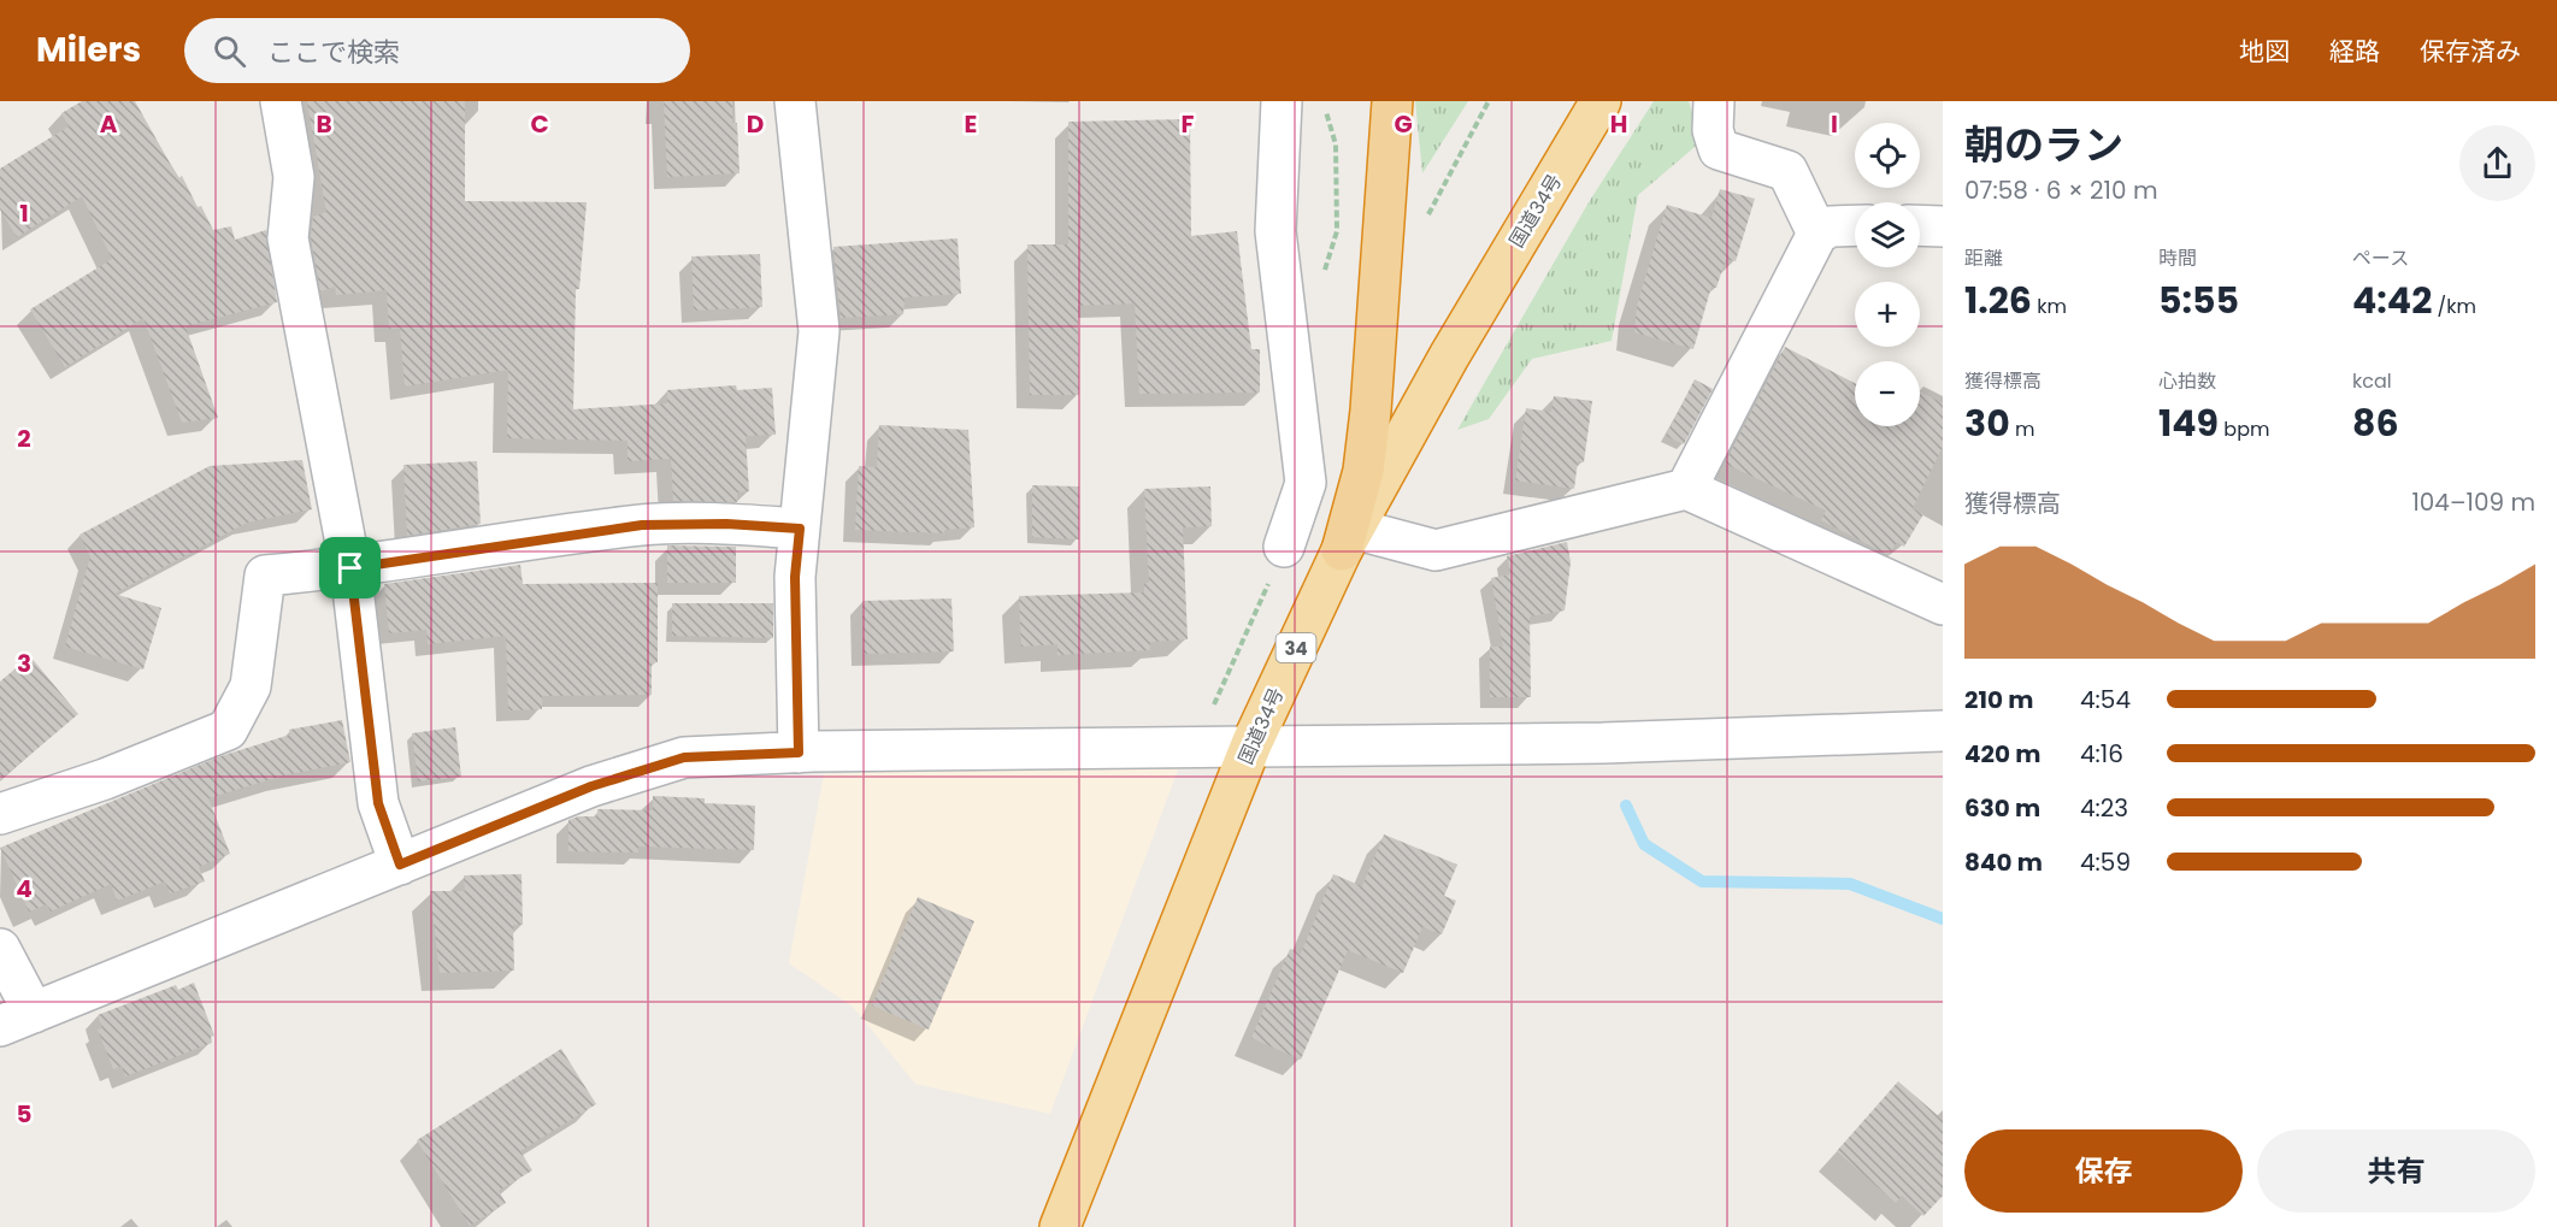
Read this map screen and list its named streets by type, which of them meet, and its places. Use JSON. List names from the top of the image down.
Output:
{
  "streets": {
    "highway": ["国道34号", "34"]
  },
  "page": {
    "header": "Milers",
    "search": "ここで検索",
    "nav": ["地図", "経路", "保存済み"],
    "heading": ["朝のラン", "07:58 · 6 × 210 m"],
    "map_buttons": ["+", "−"],
    "stats": [
      ["距離", "1.26 km"],
      ["時間", "5:55"],
      ["ペース", "4:42 /km"],
      ["獲得標高", "30 m"],
      ["心拍数", "149 bpm"],
      ["kcal", "86"]
    ],
    "chart": ["獲得標高", "104–109 m"],
    "list": [
      {
        "name": "210 m",
        "note": "4:54"
      },
      {
        "name": "420 m",
        "note": "4:16"
      },
      {
        "name": "630 m",
        "note": "4:23"
      },
      {
        "name": "840 m",
        "note": "4:59"
      }
    ],
    "buttons": ["保存", "共有"]
  },
  "grid": {
    "columns": [
      "A",
      "B",
      "C",
      "D",
      "E",
      "F",
      "G",
      "H",
      "I"
    ],
    "rows": [
      "1",
      "2",
      "3",
      "4",
      "5"
    ]
  }
}
